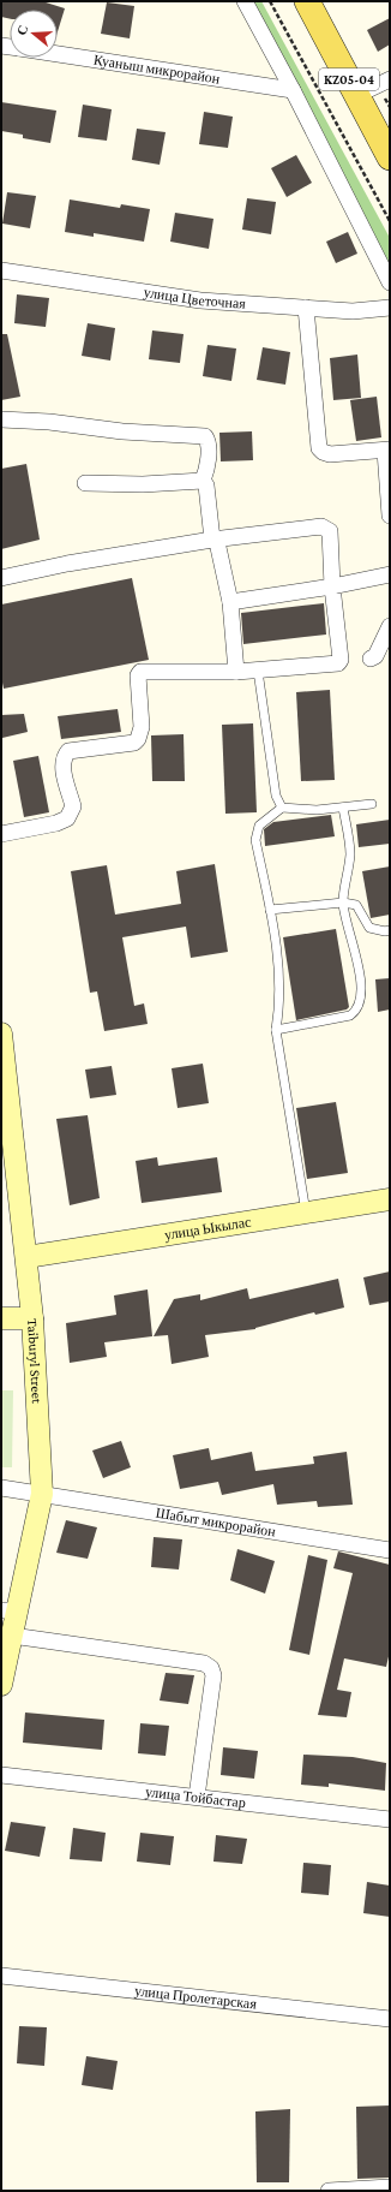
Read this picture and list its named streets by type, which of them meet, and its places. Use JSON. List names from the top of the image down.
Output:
{
  "streets": {
    "main road": ["KZ05-04"],
    "street": [
      "Куаныш микрорайон",
      "улица Цветочная",
      "улица Ыкылас",
      "Taiburyl Street",
      "Шабыт микрорайон",
      "улица Тойбастар",
      "улица Пролетарская"
    ]
  },
  "crossings": [
    ["улица Ыкылас", "Taiburyl Street"],
    ["Taiburyl Street", "Шабыт микрорайон"]
  ],
  "north": "left"
}
